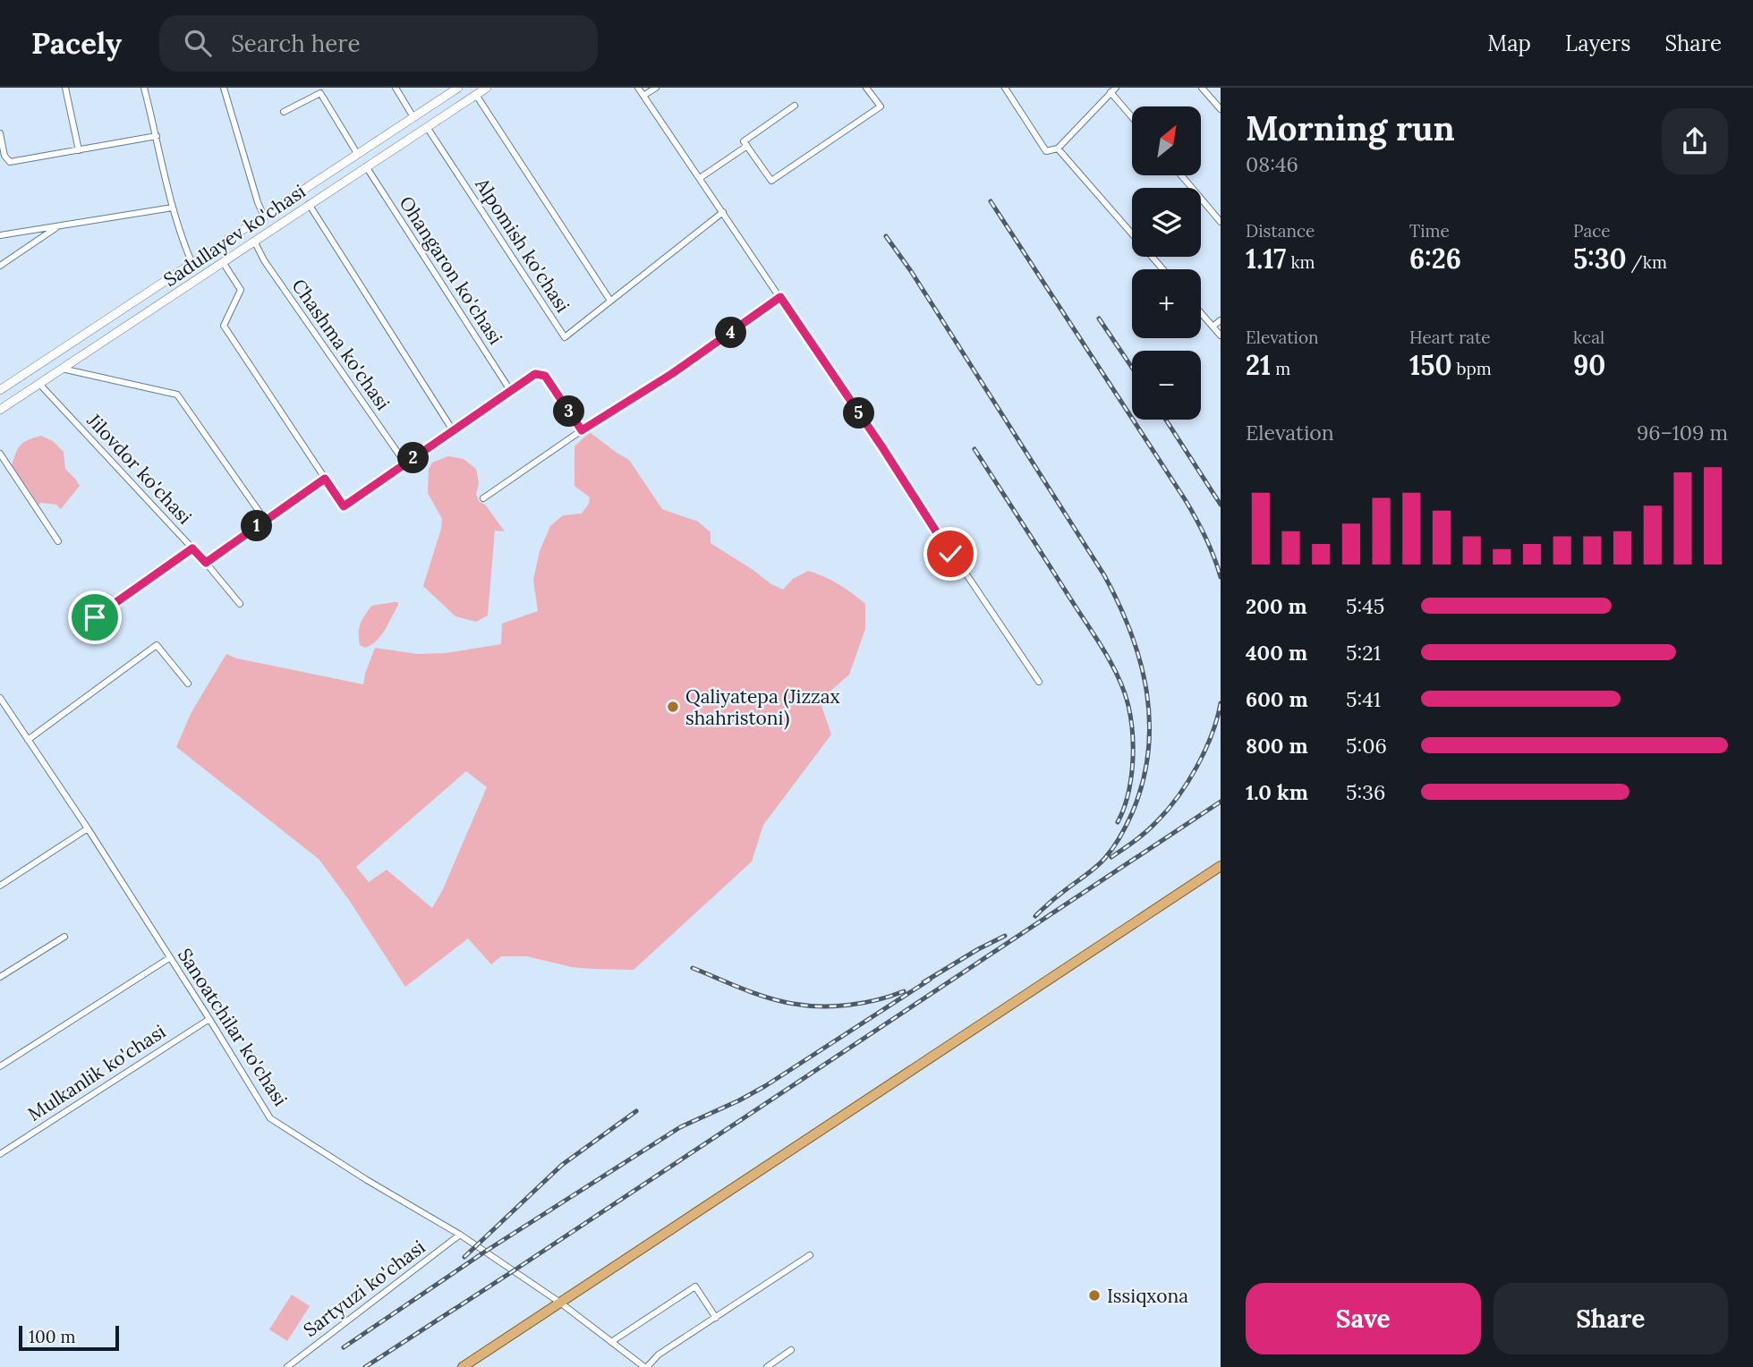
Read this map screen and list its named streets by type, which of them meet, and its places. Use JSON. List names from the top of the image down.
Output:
{
  "streets": {
    "main road": ["Sadullayev ko'chasi"],
    "street": [
      "Alpomish ko'chasi",
      "Ohangaron ko'chasi",
      "Chashma ko'chasi",
      "Jilovdor ko'chasi",
      "Sanoatchilar ko'chasi",
      "Mulkanlik ko'chasi",
      "Sartyuzi ko'chasi"
    ]
  },
  "crossings": [
    ["Sadullayev ko'chasi", "Alpomish ko'chasi"],
    ["Sadullayev ko'chasi", "Ohangaron ko'chasi"],
    ["Sadullayev ko'chasi", "Chashma ko'chasi"],
    ["Sadullayev ko'chasi", "Jilovdor ko'chasi"],
    ["Sanoatchilar ko'chasi", "Mulkanlik ko'chasi"],
    ["Sanoatchilar ko'chasi", "Sartyuzi ko'chasi"]
  ],
  "places": ["Qaliyatepa (Jizzax shahristoni)", "Issiqxona"],
  "scale_bar": "100 m",
  "north": "top right",
  "page": {
    "header": "Pacely",
    "search": "Search here",
    "nav": ["Map", "Layers", "Share"],
    "heading": ["Morning run", "08:46"],
    "map_buttons": ["+", "−"],
    "stats": [
      ["Distance", "1.17 km"],
      ["Time", "6:26"],
      ["Pace", "5:30 /km"],
      ["Elevation", "21 m"],
      ["Heart rate", "150 bpm"],
      ["kcal", "90"]
    ],
    "pins": [
      "4",
      "3",
      "5",
      "2",
      "1"
    ],
    "chart": ["Elevation", "96–109 m"],
    "list": [
      {
        "name": "200 m",
        "note": "5:45"
      },
      {
        "name": "400 m",
        "note": "5:21"
      },
      {
        "name": "600 m",
        "note": "5:41"
      },
      {
        "name": "800 m",
        "note": "5:06"
      },
      {
        "name": "1.0 km",
        "note": "5:36"
      }
    ],
    "buttons": ["Save", "Share"],
    "scale": "100 m"
  }
}
